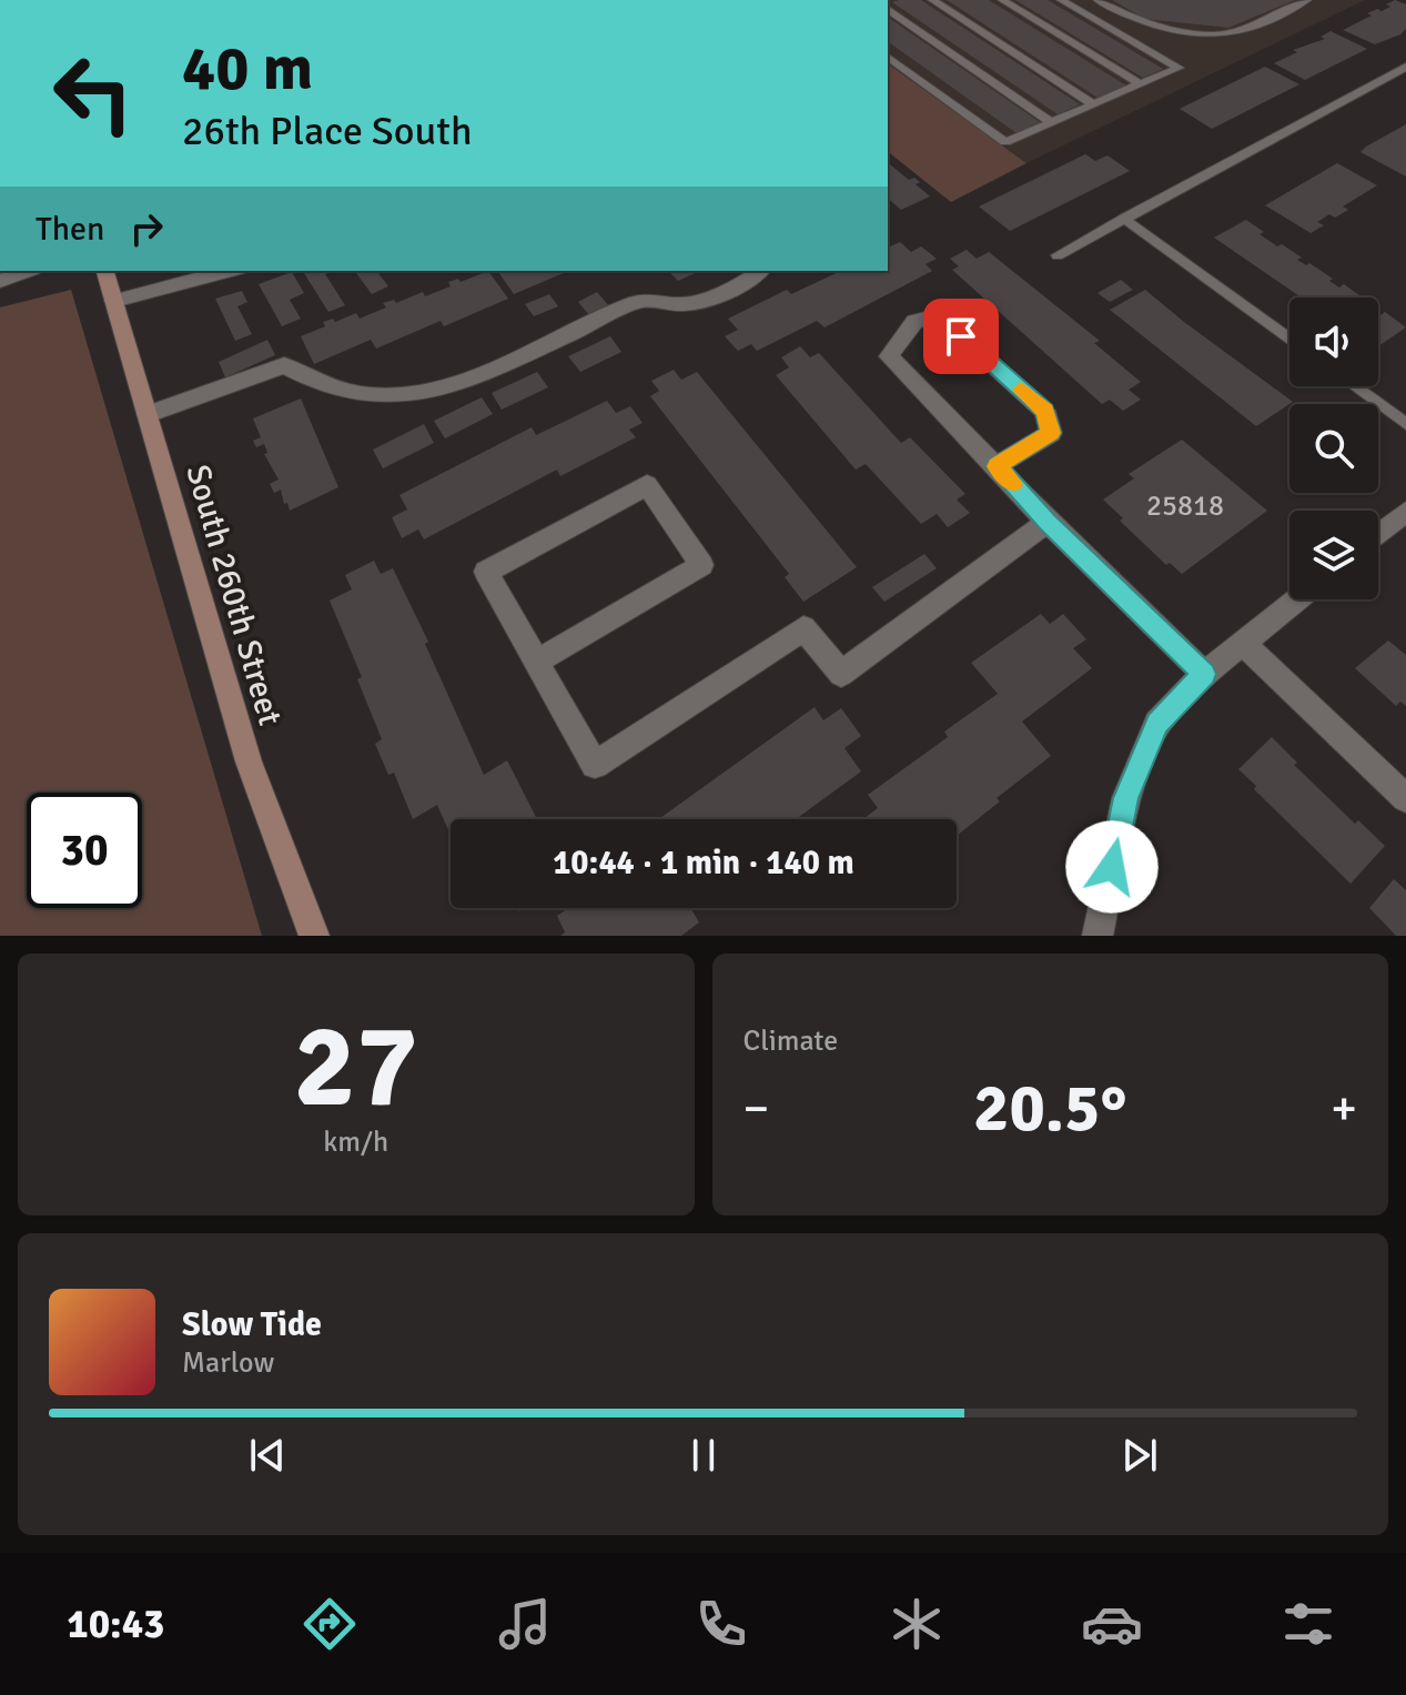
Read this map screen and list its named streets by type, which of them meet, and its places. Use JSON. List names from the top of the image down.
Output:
{
  "streets": {
    "main road": ["South 260th Street"]
  },
  "house_numbers": ["25818"],
  "page": {
    "turn": ["40 m", "26th Place South"],
    "then": "Then",
    "limit": "30",
    "trip": "10:44 · 1 min · 140 m",
    "tile": [
      ["27", "km/h"],
      "Climate"
    ],
    "heat": ["−", "20.5°", "+"],
    "song": ["Slow Tide", "Marlow"],
    "tabs": "10:43"
  }
}
